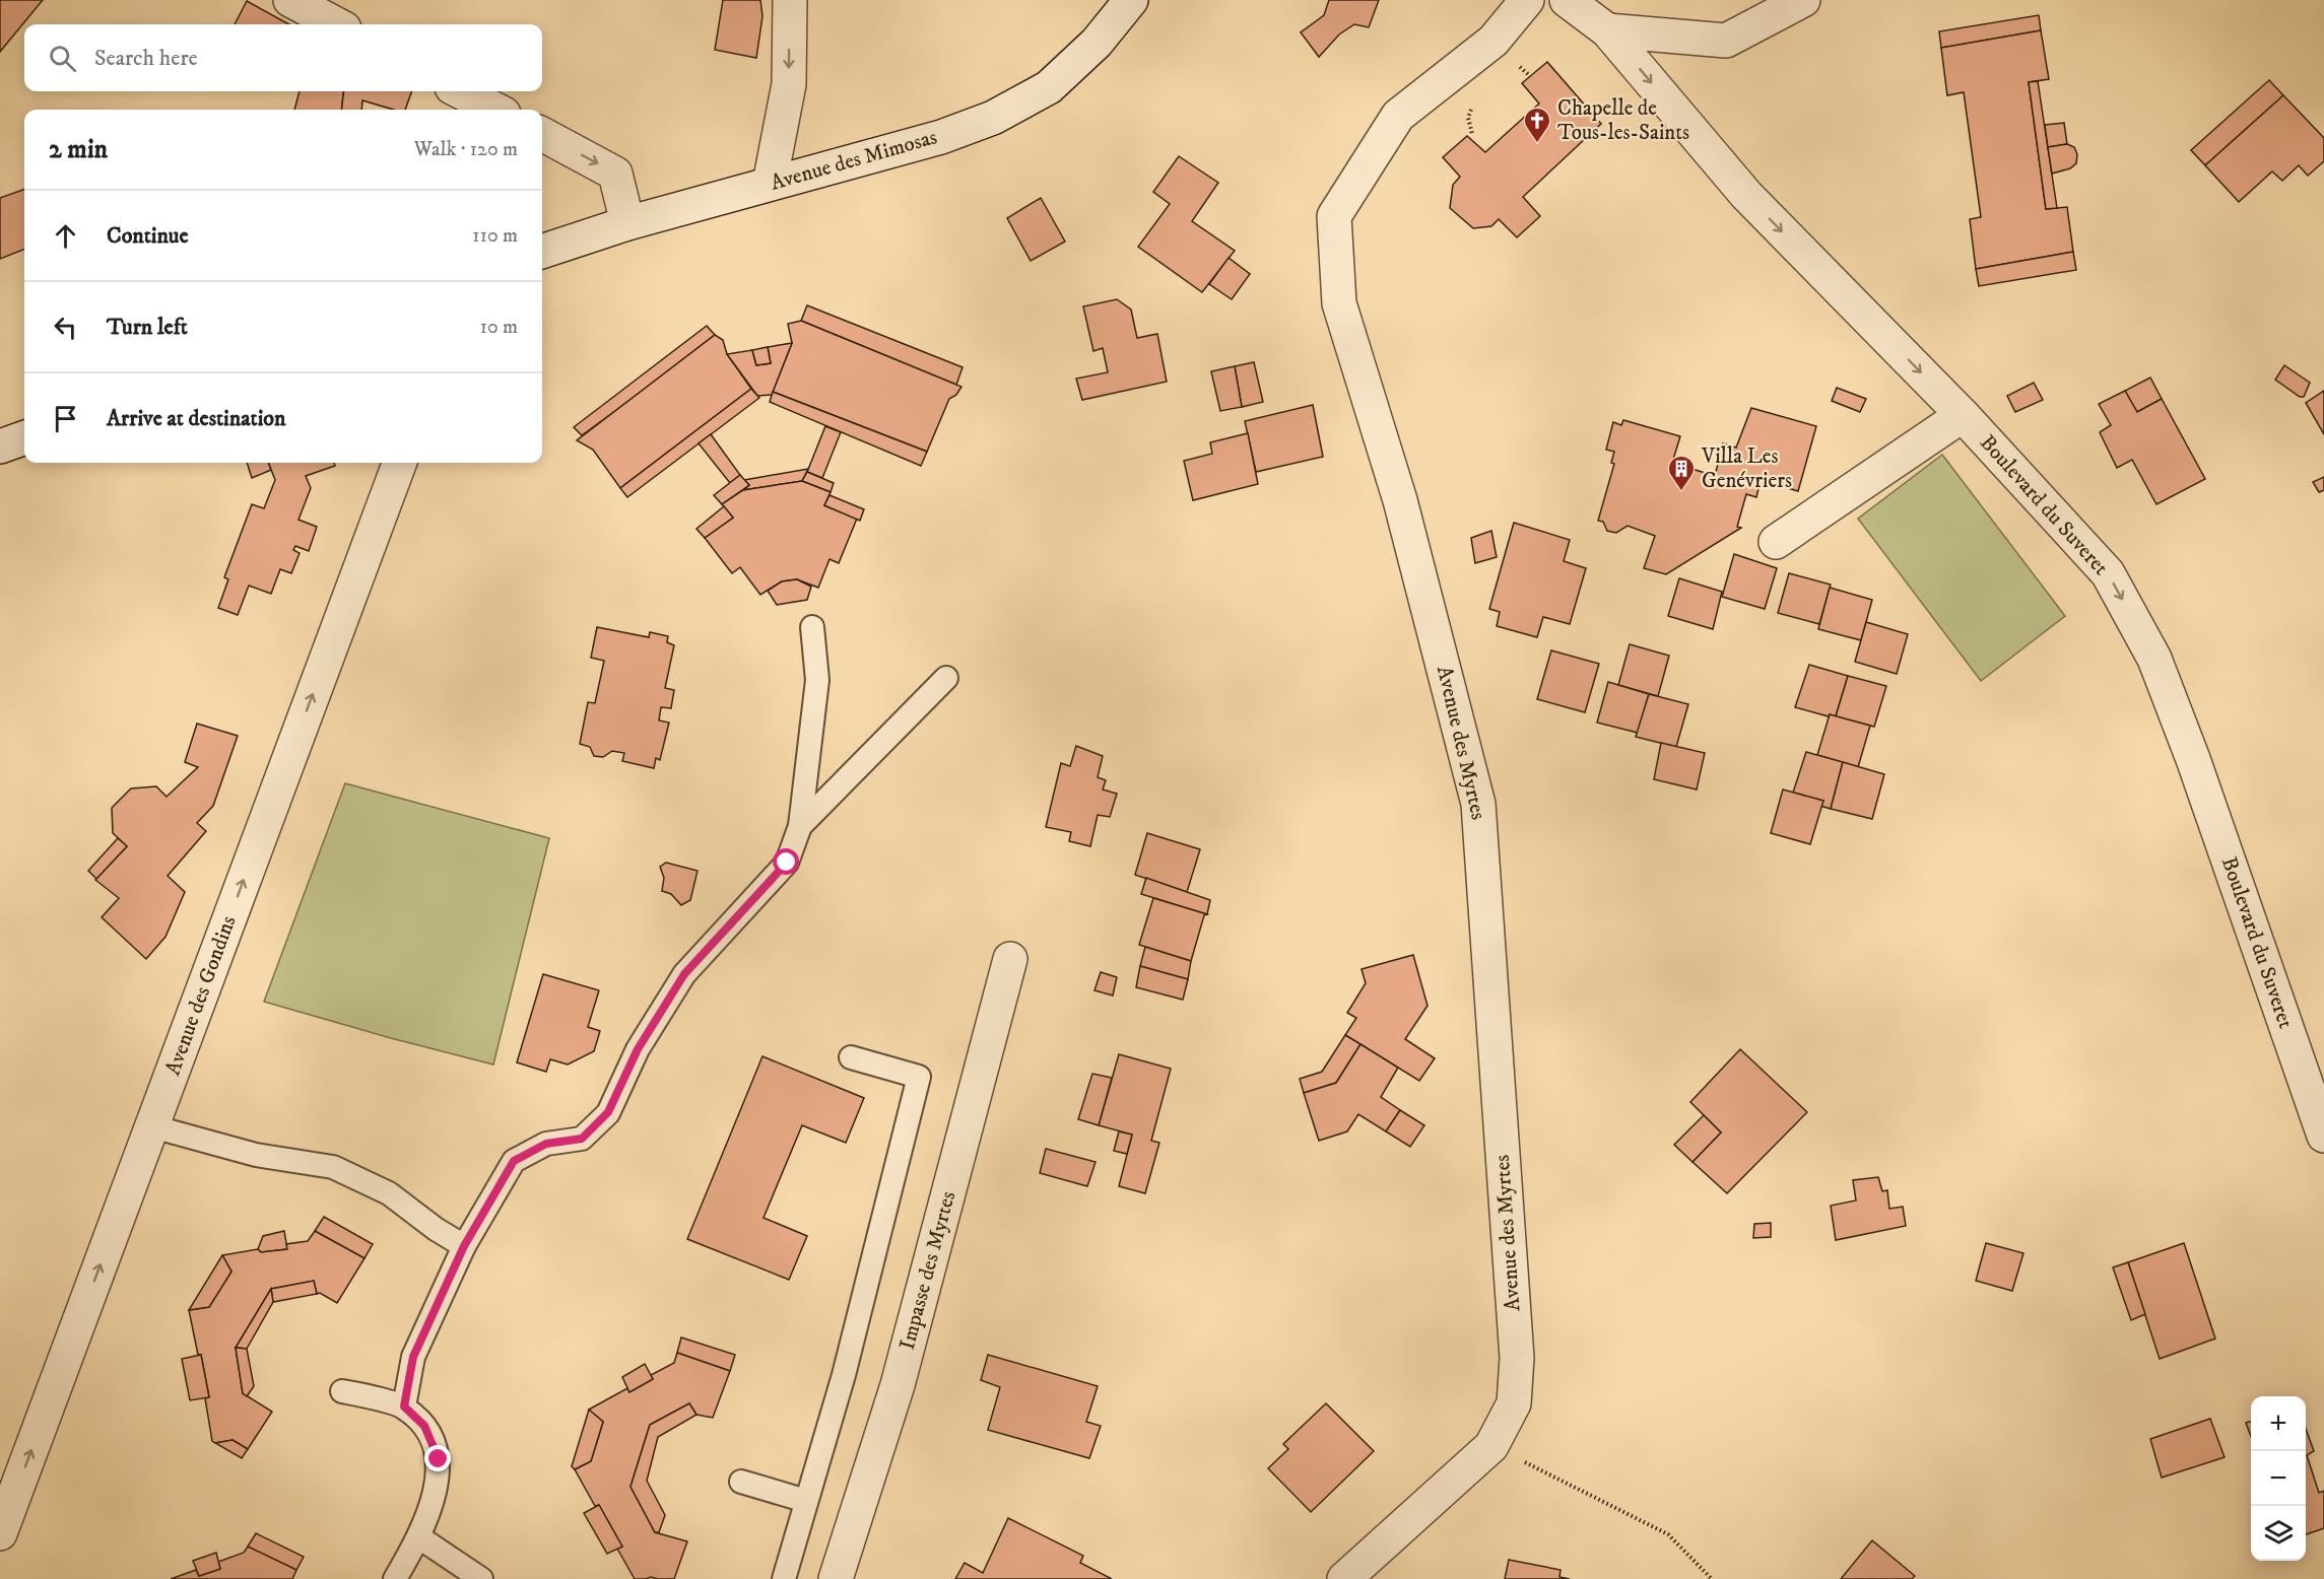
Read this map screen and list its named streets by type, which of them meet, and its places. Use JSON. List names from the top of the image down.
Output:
{
  "streets": {
    "street": [
      "Avenue des Mimosas",
      "Boulevard du Suveret",
      "Avenue des Myrtes",
      "Avenue des Gondins",
      "Impasse des Myrtes"
    ]
  },
  "one_way": ["Boulevard du Suveret", "Avenue des Gondins"],
  "places": {
    "church": ["Chapelle de Tous-les-Saints"],
    "building": ["Villa Les Genévriers"]
  },
  "page": {
    "search": "Search here",
    "heading": ["2 min", "Walk · 120 m"],
    "list": [
      ["Continue", "110 m"],
      ["Turn left", "10 m"],
      "Arrive at destination"
    ],
    "map_buttons": ["+", "−"]
  }
}
